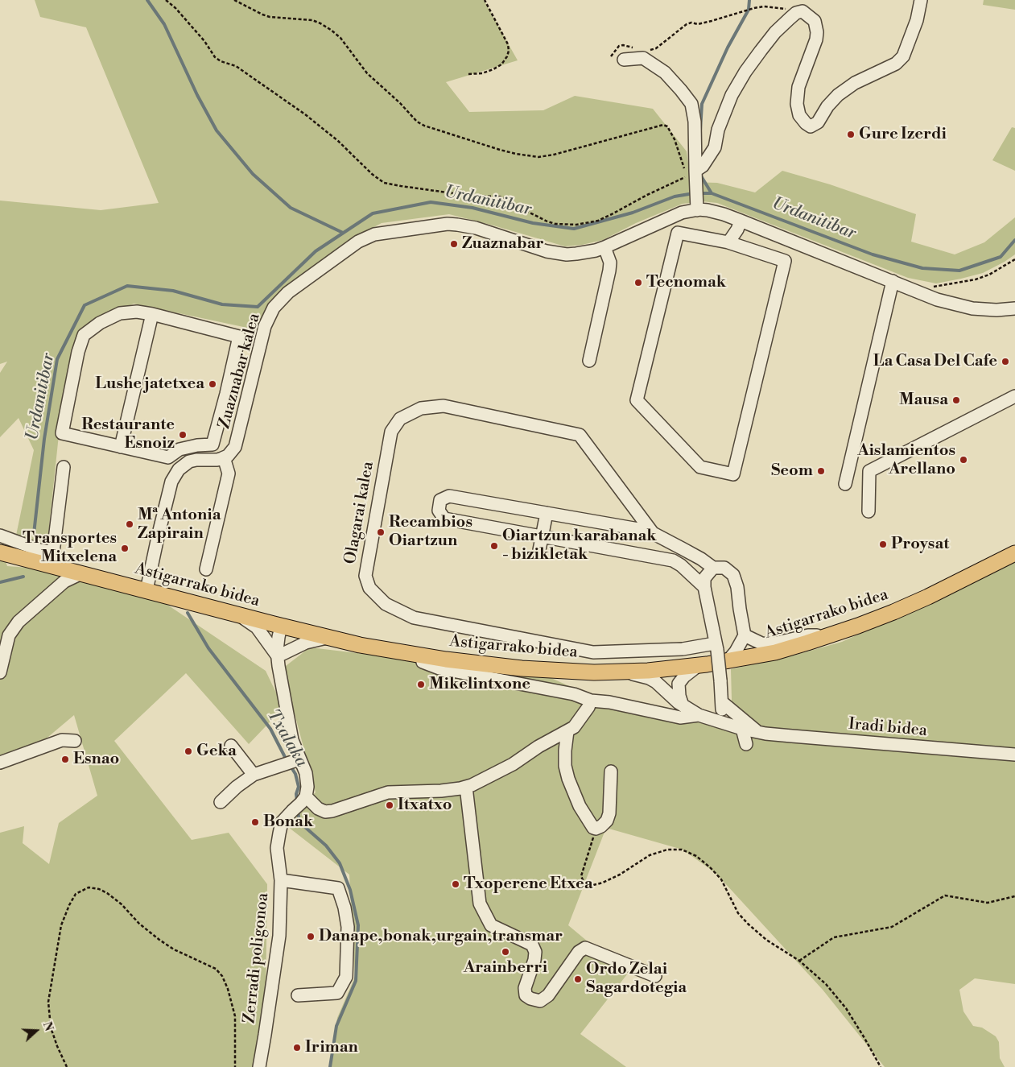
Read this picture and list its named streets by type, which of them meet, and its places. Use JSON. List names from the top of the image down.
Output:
{
  "streets": {
    "main road": ["Astigarrako bidea"],
    "street": [
      "Zuaznabar kalea",
      "Olagarai kalea",
      "Iradi bidea",
      "Zerradi poligonoa"
    ]
  },
  "water": ["Urdanitibar", "Txalaka"],
  "places": [
    "Gure Izerdi",
    "Zuaznabar",
    "Tecnomak",
    "La Casa Del Cafe",
    "Lushe jatetxea",
    "Mausa",
    "Restaurante Esnoiz",
    "Aislamientos Arellano",
    "Seom",
    "Mª Antonia Zapirain",
    "Recambios Oiartzun",
    "Proysat",
    "Oiartzun karabanak - bizikletak",
    "Transportes Mitxelena",
    "Mikelintxone",
    "Geka",
    "Esnao",
    "Itxatxo",
    "Bonak",
    "Txoperene Etxea",
    "Danape,bonak,urgain,transmar",
    "Arainberri",
    "Ordo Zelai Sagardotegia",
    "Iriman"
  ],
  "north": "right"
}
